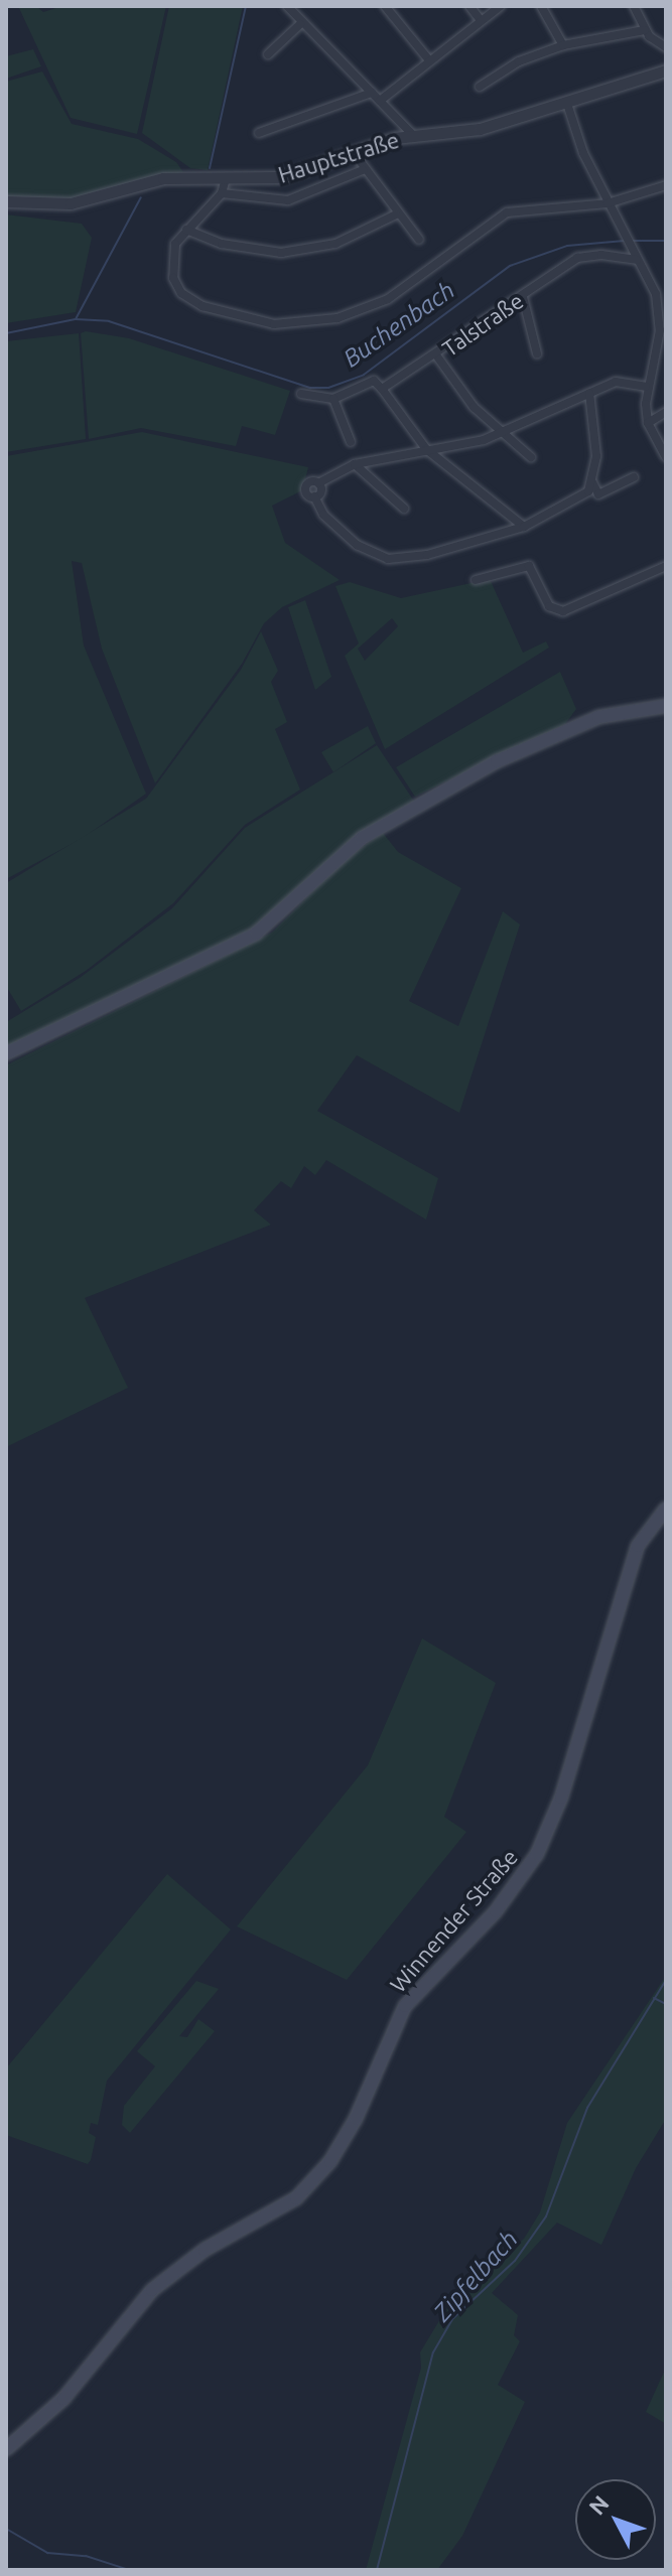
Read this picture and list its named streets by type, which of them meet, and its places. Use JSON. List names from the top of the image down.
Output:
{
  "streets": {
    "main road": ["Winnender Straße"],
    "street": ["Hauptstraße", "Talstraße"]
  },
  "water": ["Buchenbach", "Zipfelbach"],
  "north": "top left"
}
